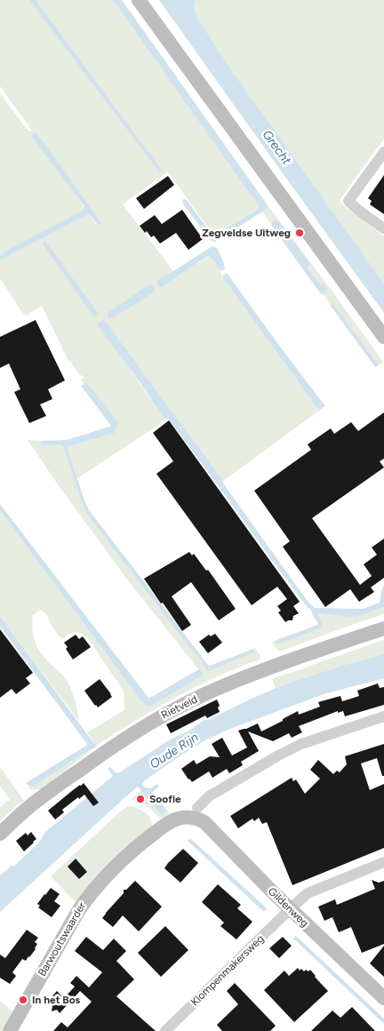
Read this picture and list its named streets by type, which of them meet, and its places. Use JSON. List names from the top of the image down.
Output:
{
  "streets": {
    "street": [
      "Rietveld",
      "Gildenweg",
      "Barwoutswaarder",
      "Klompenmakersweg"
    ]
  },
  "crossings": [
    ["Gildenweg", "Barwoutswaarder"],
    ["Gildenweg", "Klompenmakersweg"]
  ],
  "water": ["Grecht", "Oude Rijn"],
  "places": ["Zegveldse Uitweg", "Soofie", "In het Bos"]
}
